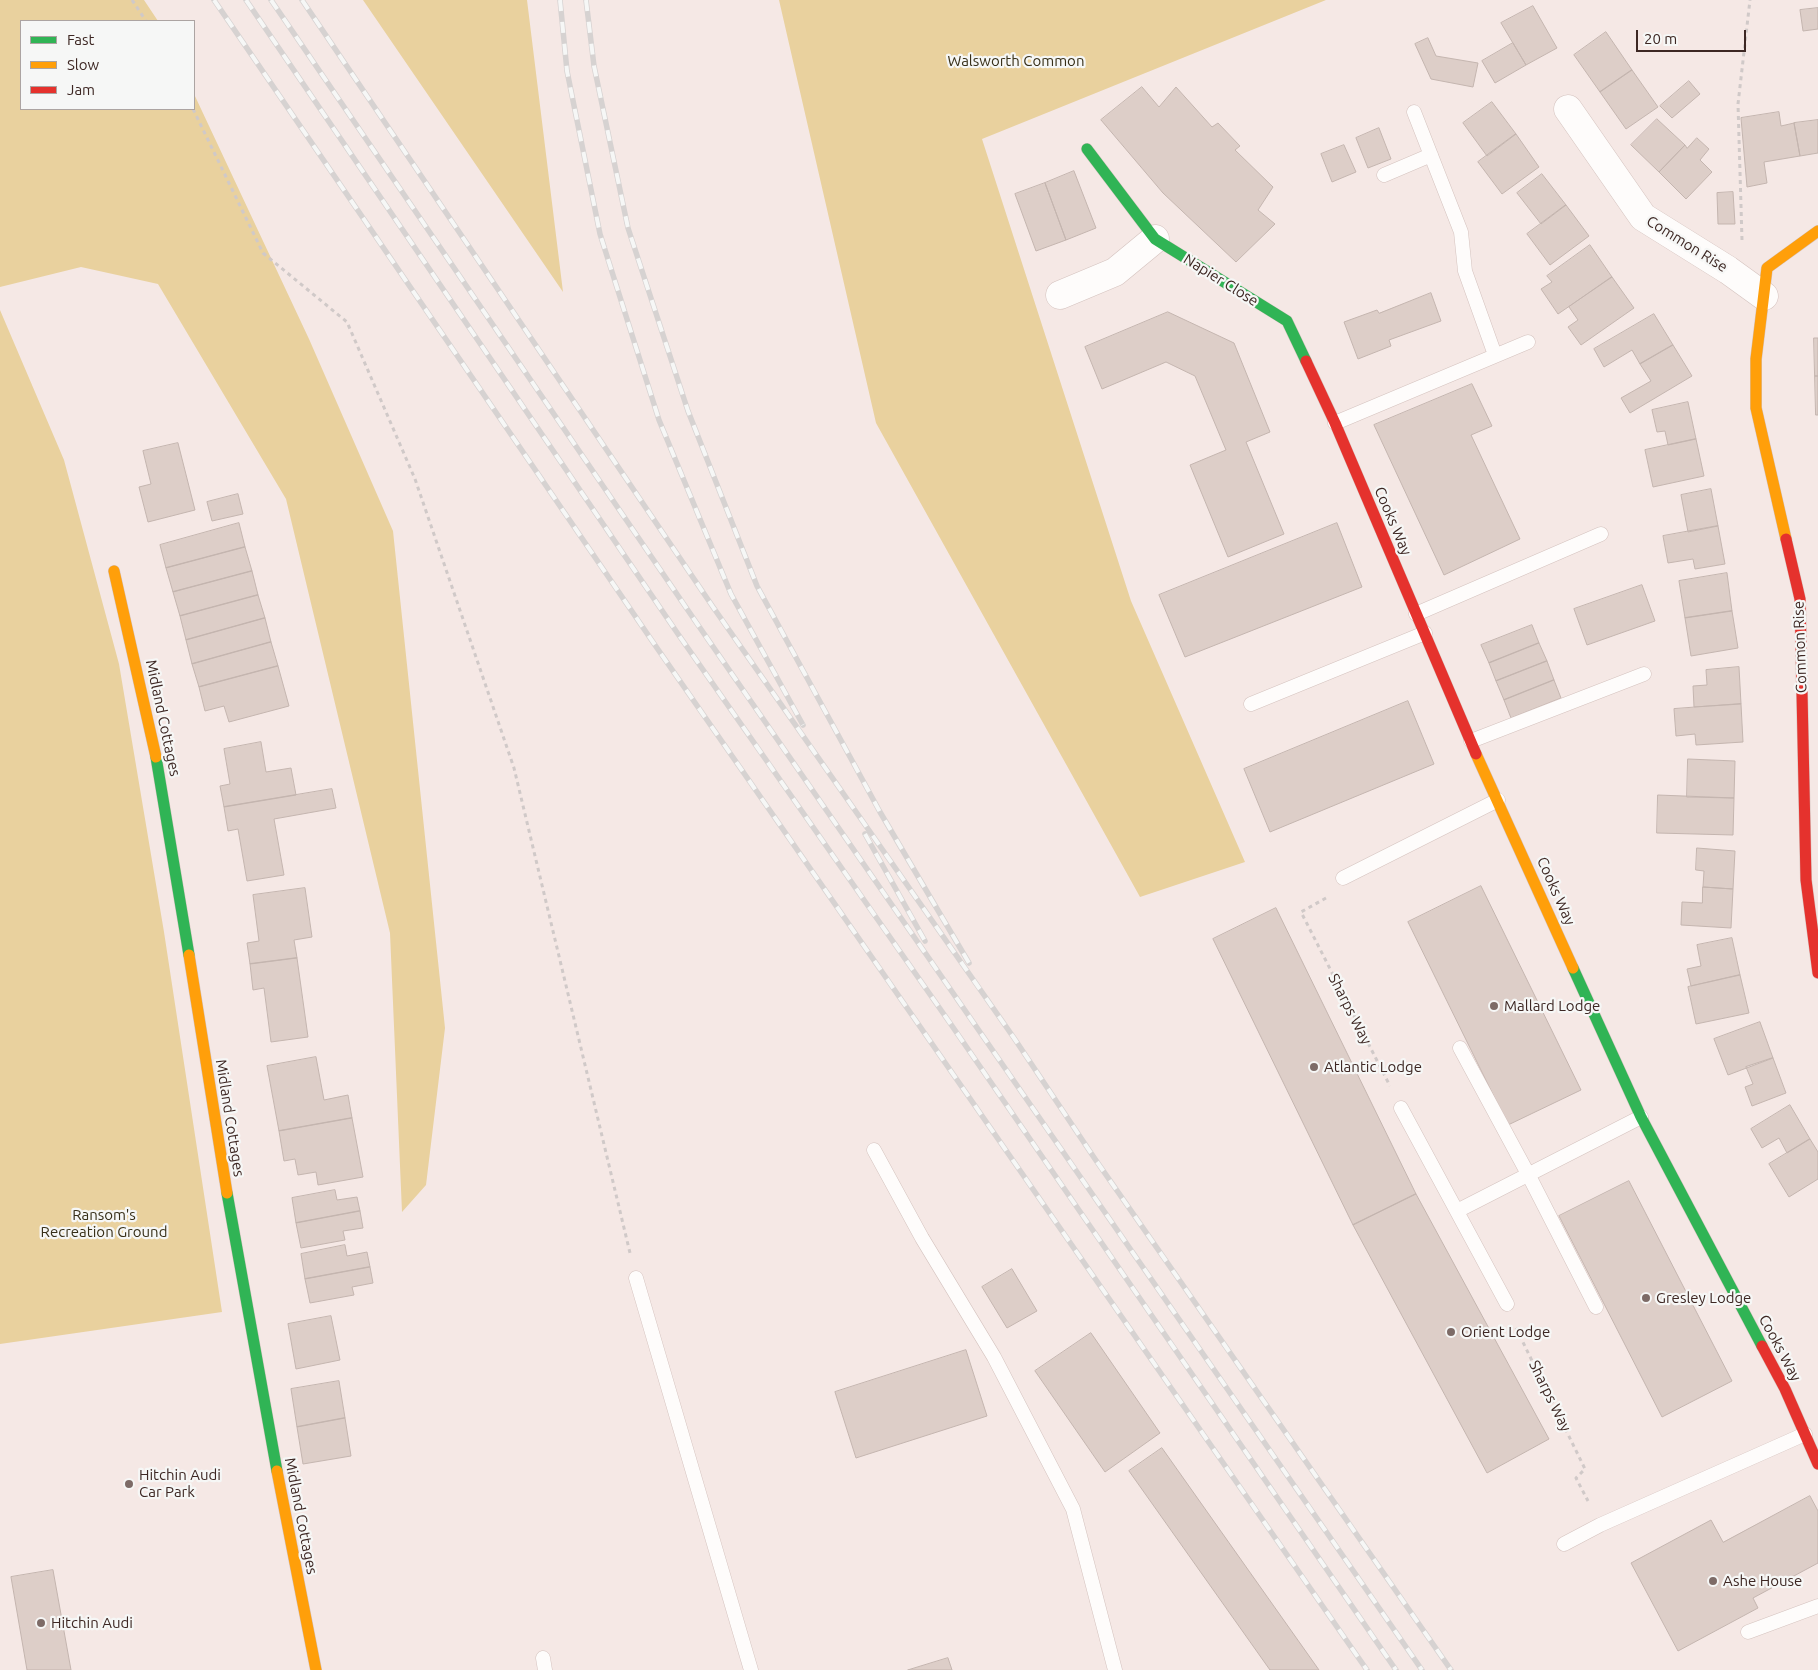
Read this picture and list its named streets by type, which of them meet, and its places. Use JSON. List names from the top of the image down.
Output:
{
  "streets": {
    "street": [
      "Common Rise",
      "Napier Close",
      "Cooks Way",
      "Midland Cottages"
    ],
    "path": ["Sharps Way"]
  },
  "crossings": [
    ["Napier Close", "Cooks Way"]
  ],
  "parks": ["Walsworth Common", "Ransom's Recreation Ground"],
  "places": [
    "Mallard Lodge",
    "Atlantic Lodge",
    "Gresley Lodge",
    "Orient Lodge",
    "Hitchin Audi Car Park",
    "Ashe House",
    "Hitchin Audi"
  ],
  "legend": ["Fast", "Slow", "Jam"],
  "scale_bar": "20 m"
}
